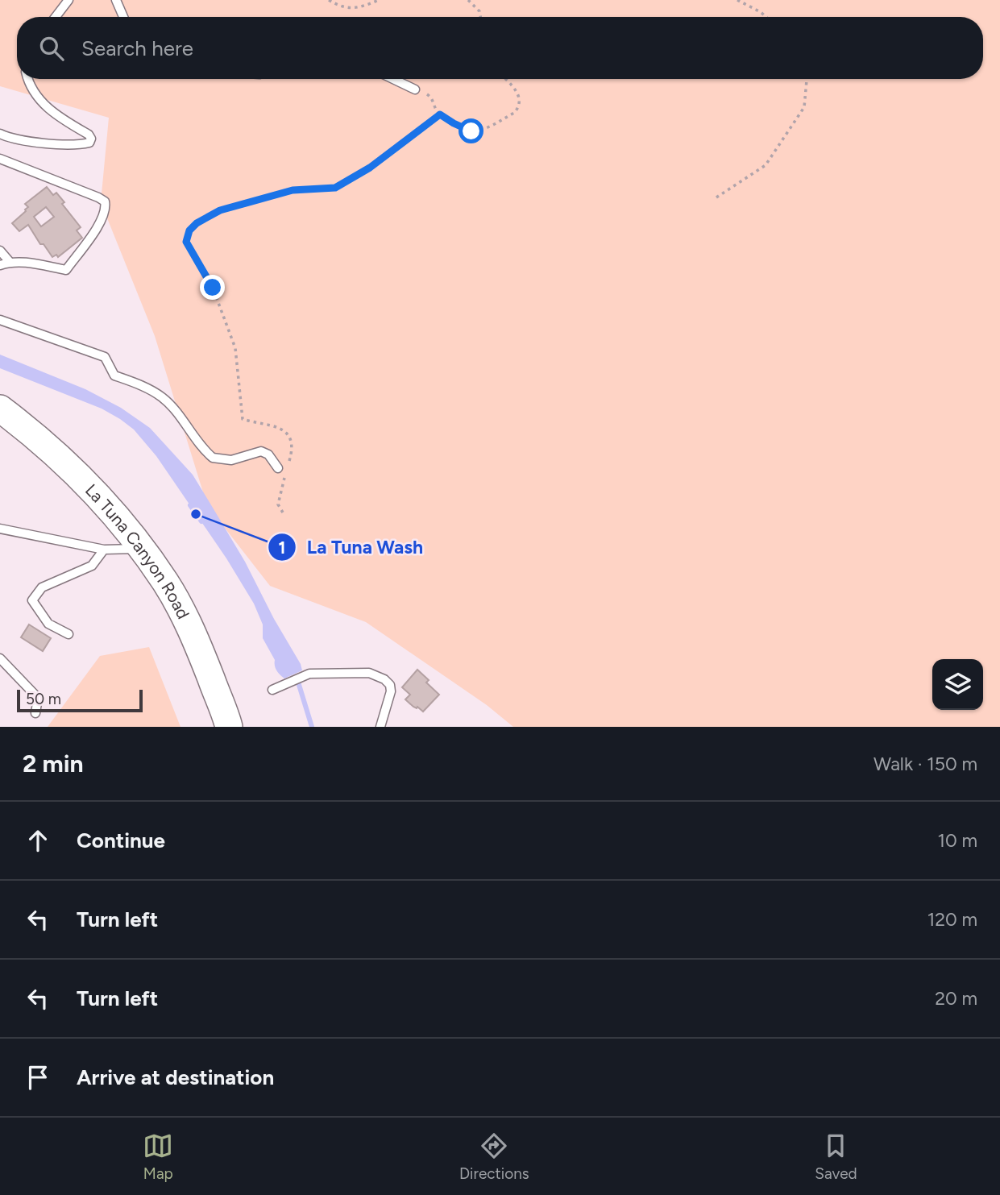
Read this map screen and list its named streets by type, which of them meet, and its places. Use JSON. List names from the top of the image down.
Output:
{
  "streets": {
    "main road": ["La Tuna Canyon Road"]
  },
  "places": ["La Tuna Wash"],
  "scale_bar": "50 m",
  "page": {
    "search": "Search here",
    "scale": "50 m",
    "heading": ["2 min", "Walk · 150 m"],
    "list": [
      ["Continue", "10 m"],
      ["Turn left", "120 m"],
      ["Turn left", "20 m"],
      "Arrive at destination"
    ],
    "nav": ["Map", "Directions", "Saved"]
  }
}
